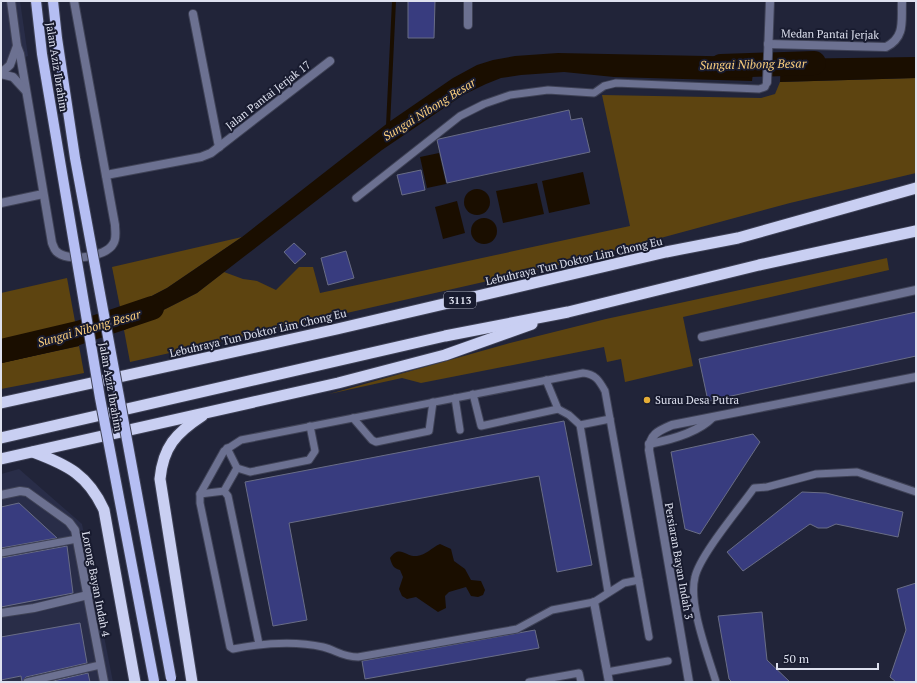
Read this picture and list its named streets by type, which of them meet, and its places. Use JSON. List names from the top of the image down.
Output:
{
  "streets": {
    "highway": ["Lebuhraya Tun Doktor Lim Chong Eu", "3113"],
    "main road": ["Jalan Aziz Ibrahim"],
    "street": [
      "Medan Pantai Jerjak",
      "Jalan Pantai Jerjak 17",
      "Persiaran Bayan Indah 3",
      "Lorong Bayan Indah 4"
    ]
  },
  "water": ["Sungai Nibong Besar"],
  "places": ["Surau Desa Putra"],
  "scale_bar": "50 m"
}
